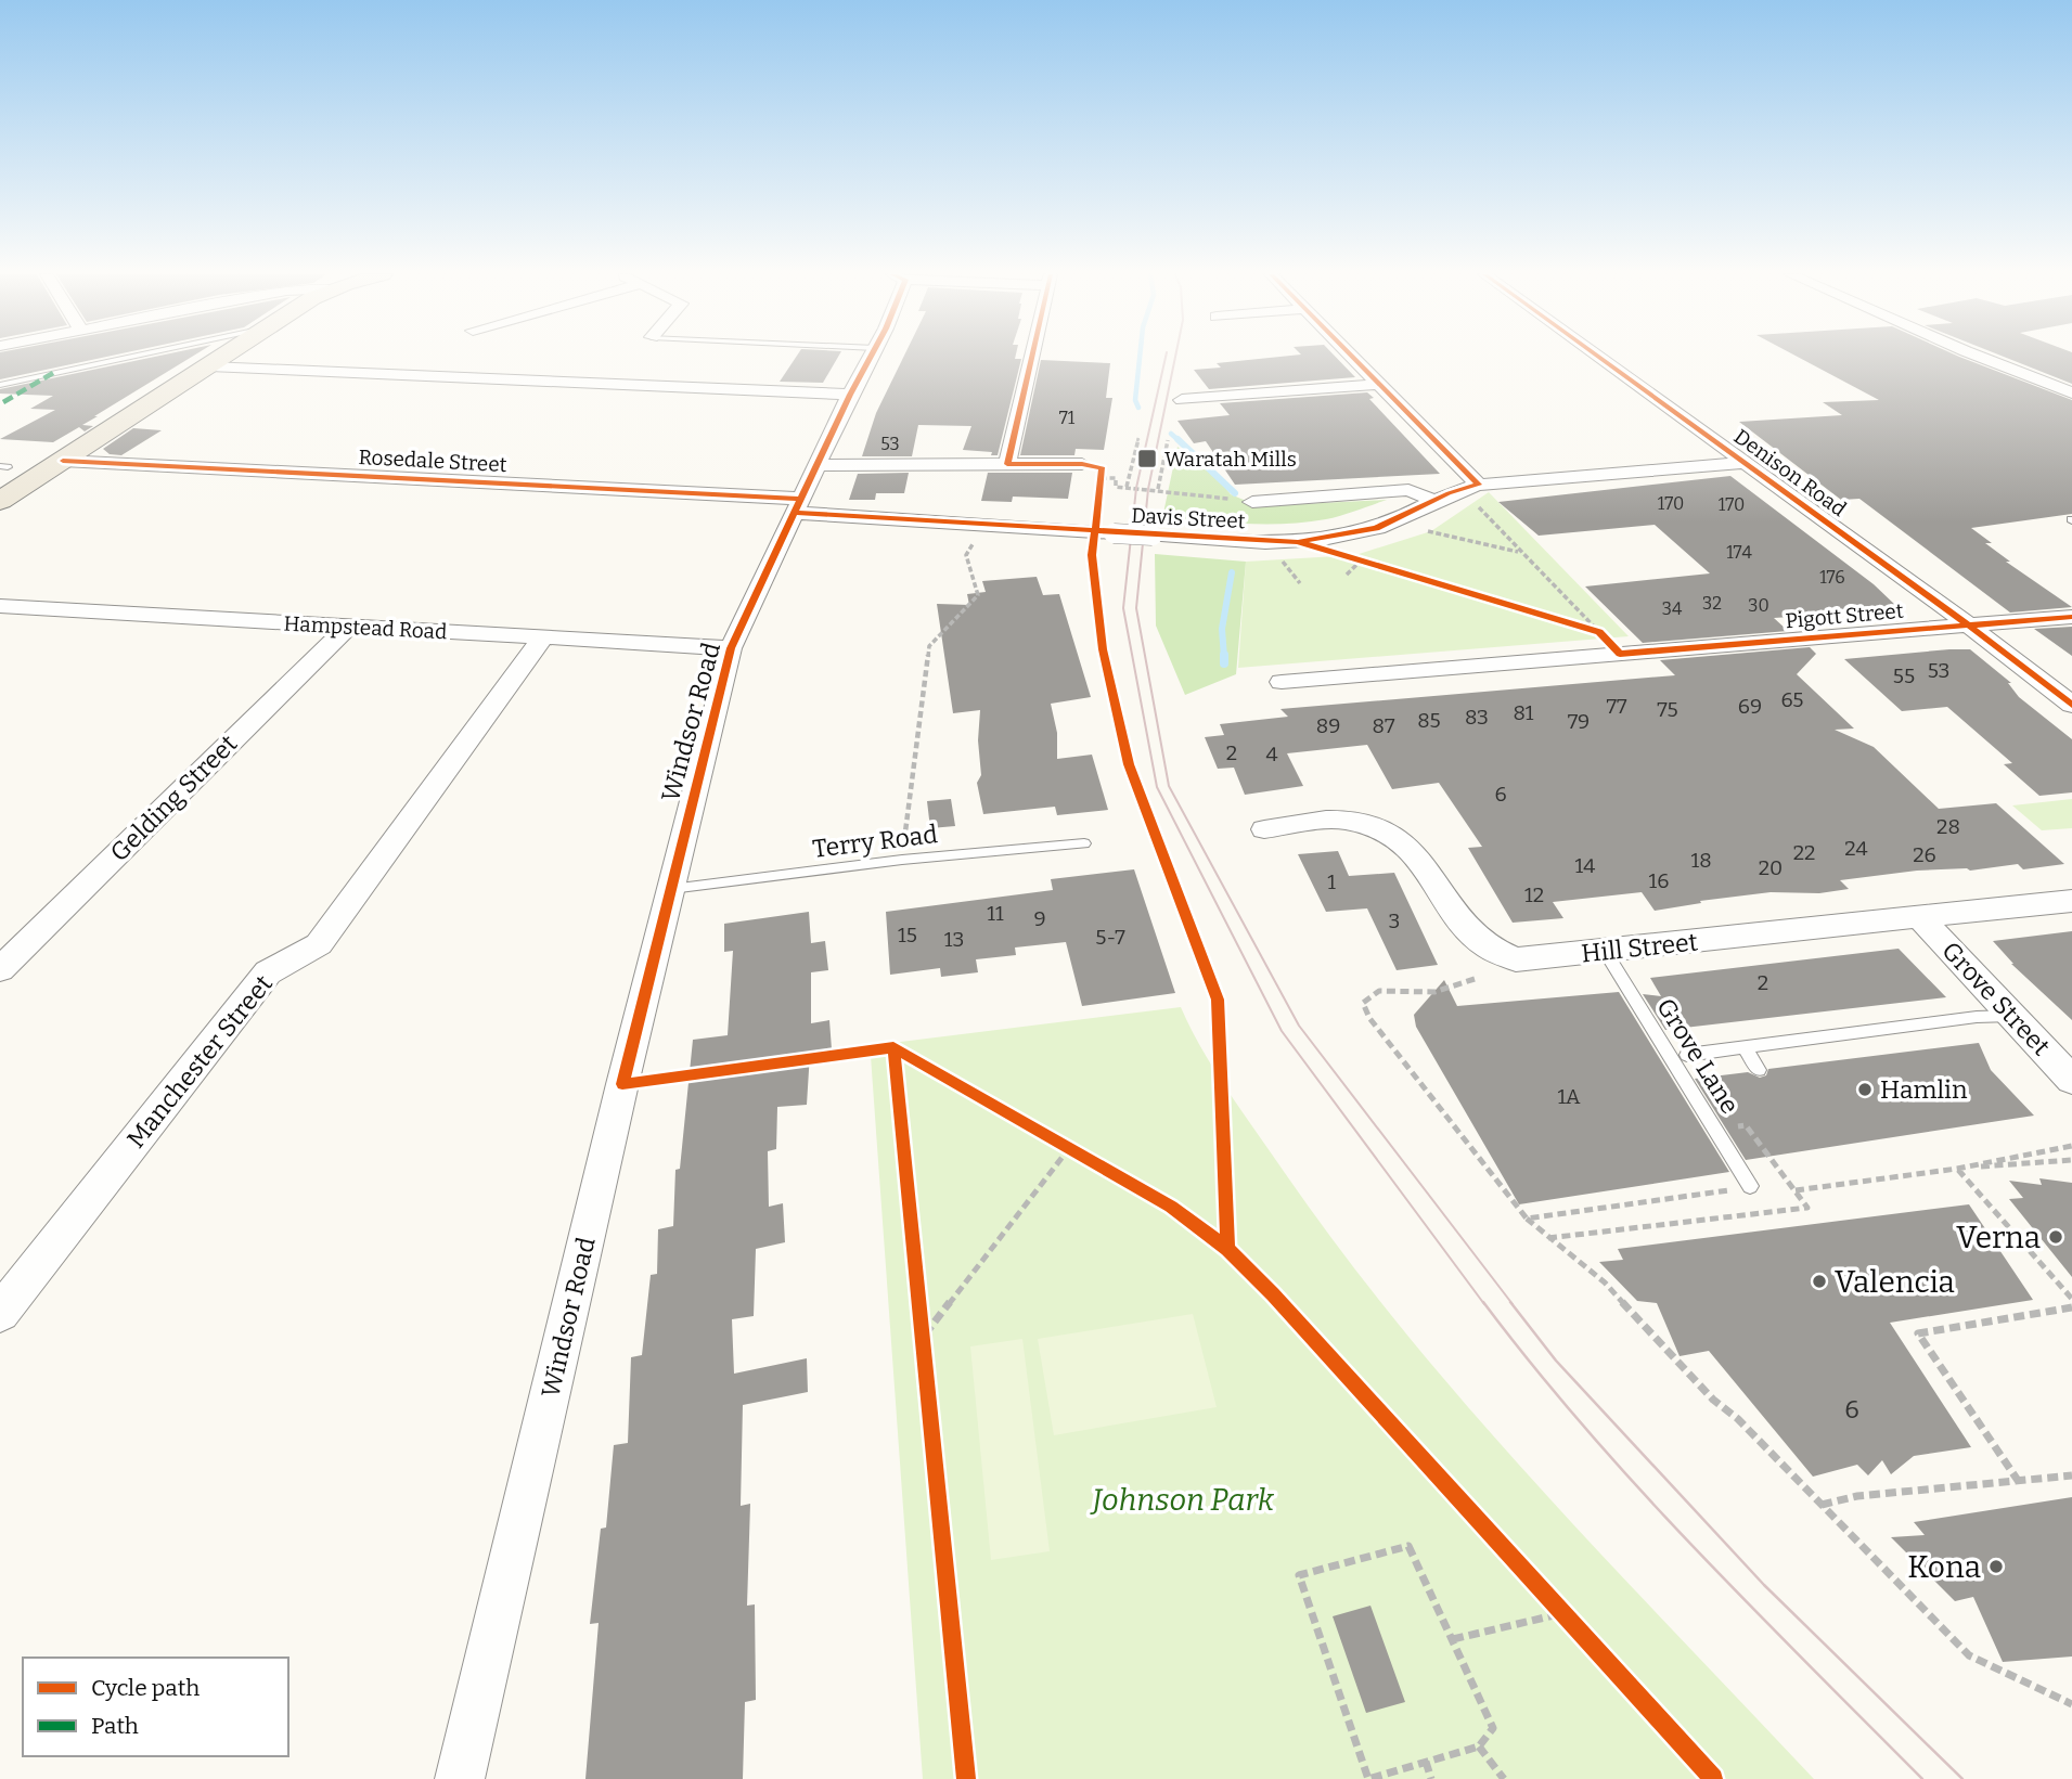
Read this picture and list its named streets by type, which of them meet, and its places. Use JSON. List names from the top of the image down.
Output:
{
  "streets": {
    "street": [
      "Rosedale Street",
      "Denison Road",
      "Davis Street",
      "Pigott Street",
      "Hampstead Road",
      "Windsor Road",
      "Gelding Street",
      "Hill Street",
      "Grove Street",
      "Manchester Street"
    ],
    "lane": ["Terry Road", "Grove Lane"]
  },
  "crossings": [
    ["Rosedale Street", "Davis Street"],
    ["Rosedale Street", "Windsor Road"],
    ["Denison Road", "Davis Street"],
    ["Denison Road", "Pigott Street"],
    ["Davis Street", "Windsor Road"],
    ["Hampstead Road", "Windsor Road"],
    ["Hampstead Road", "Gelding Street"],
    ["Hampstead Road", "Manchester Street"],
    ["Windsor Road", "Terry Road"],
    ["Hill Street", "Grove Street"],
    ["Hill Street", "Grove Lane"]
  ],
  "parks": ["Johnson Park"],
  "places": {
    "transit": ["Waratah Mills"],
    "other": [
      "Hamlin",
      "Verna",
      "Valencia",
      "Kona"
    ]
  },
  "house_numbers": [
    "71",
    "53",
    "170",
    "170",
    "174",
    "176",
    "32",
    "30",
    "34",
    "53",
    "55",
    "65",
    "77",
    "69",
    "75",
    "81",
    "83",
    "85",
    "79",
    "89",
    "87",
    "2",
    "4",
    "6",
    "28",
    "24",
    "22",
    "26",
    "18",
    "14",
    "20",
    "16",
    "1",
    "12",
    "11",
    "9",
    "3",
    "15",
    "5-7",
    "13",
    "2",
    "1A",
    "6"
  ],
  "legend": ["Cycle path", "Path"]
}
